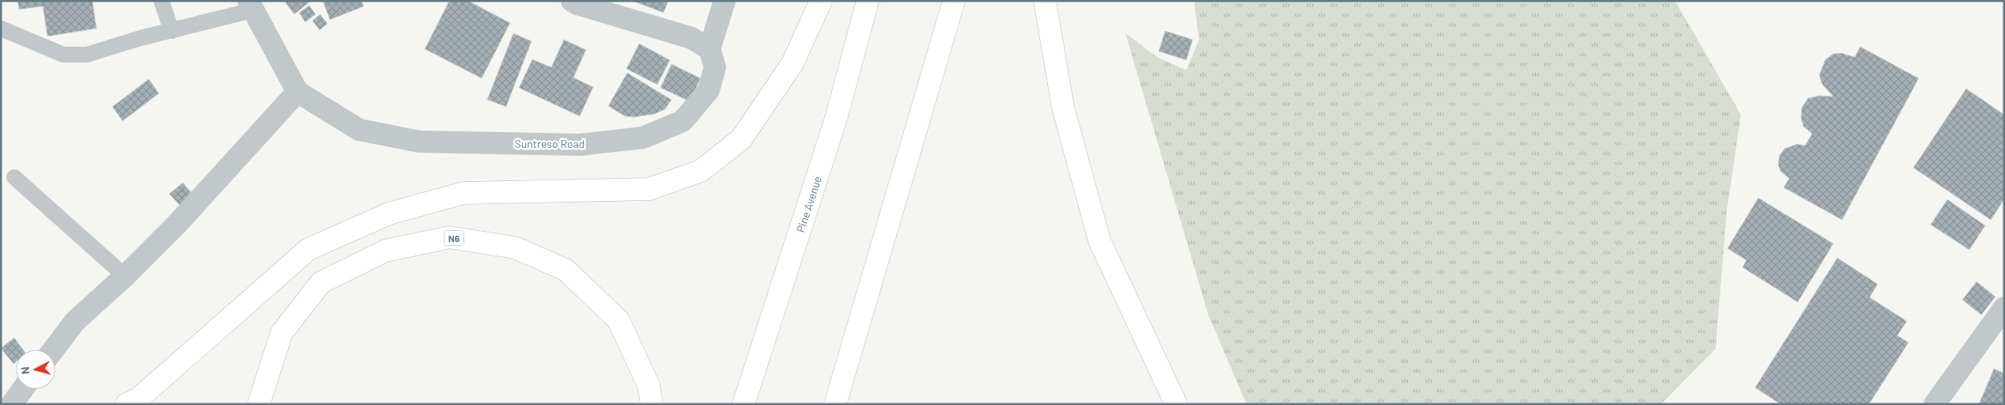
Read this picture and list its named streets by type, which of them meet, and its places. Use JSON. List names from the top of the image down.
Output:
{
  "streets": {
    "main road": ["Pine Avenue", "N6"],
    "street": ["Suntreso Road"]
  },
  "north": "left"
}
